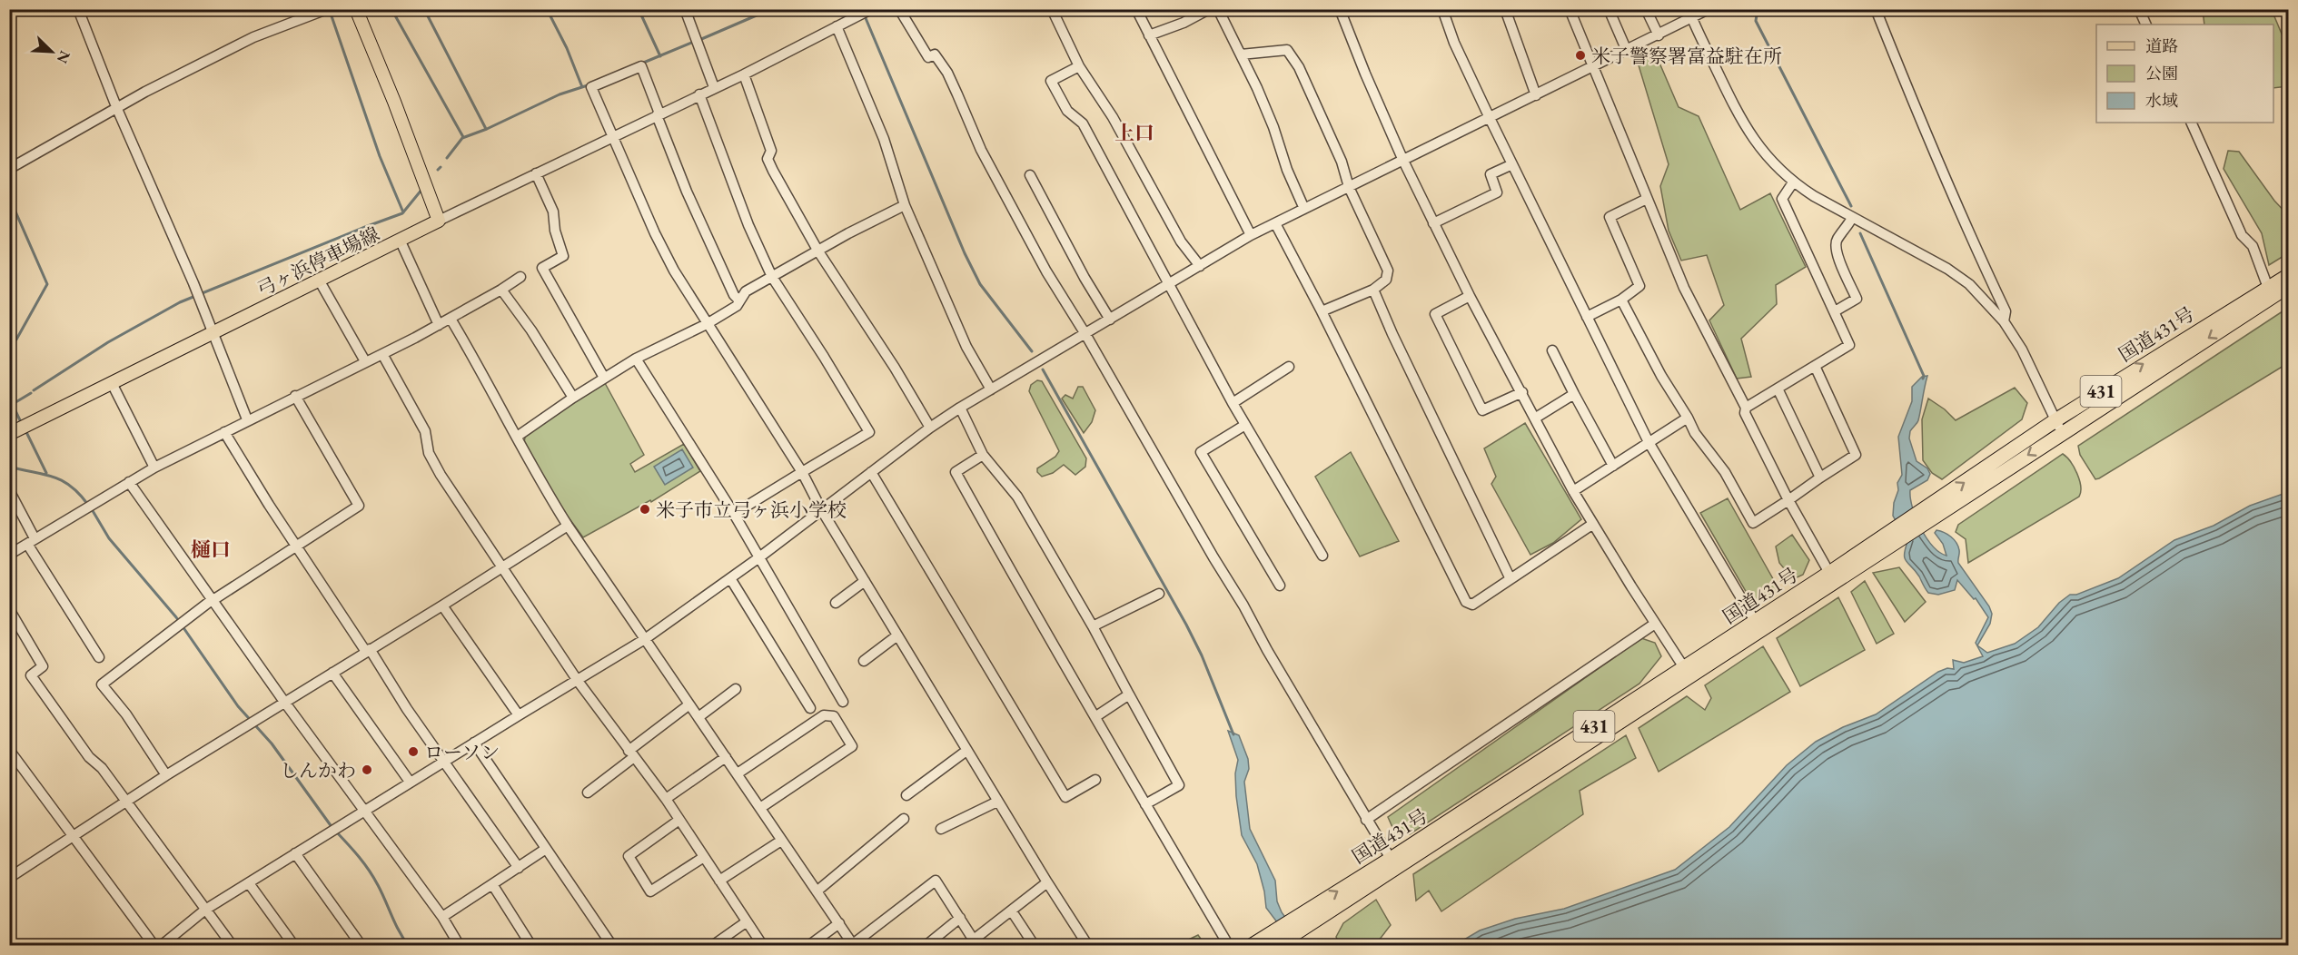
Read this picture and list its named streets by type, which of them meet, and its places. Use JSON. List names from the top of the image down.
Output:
{
  "streets": {
    "highway": ["国道431号", "431"],
    "main road": ["弓ヶ浜停車場線"]
  },
  "districts": ["上口", "樋口"],
  "places": [
    "米子警察署富益駐在所",
    "米子市立弓ヶ浜小学校",
    "ローソン",
    "しんかわ"
  ],
  "legend": ["道路", "公園", "水域"],
  "north": "bottom right"
}
